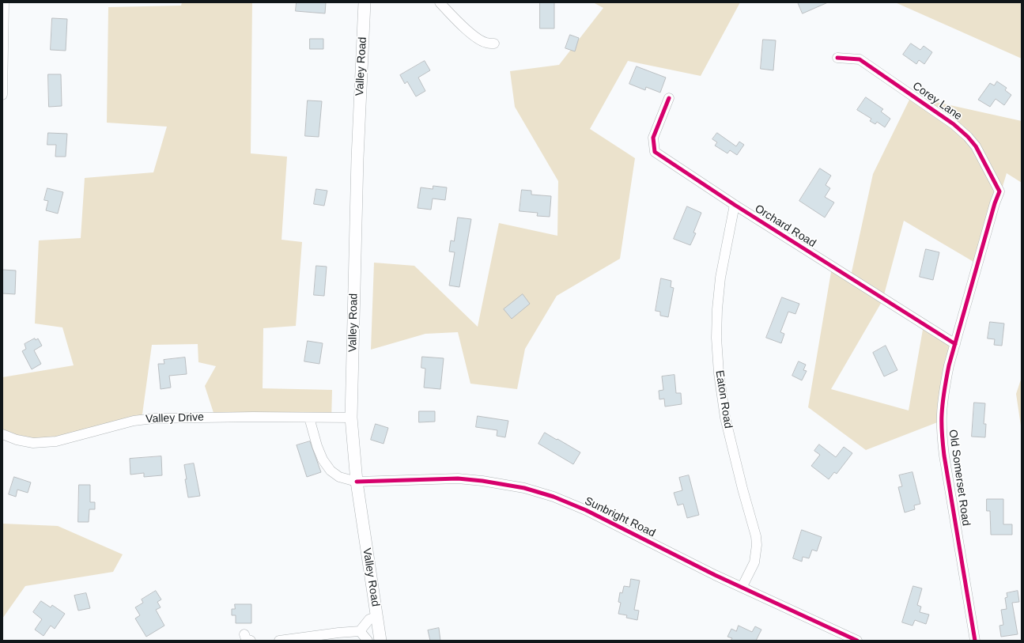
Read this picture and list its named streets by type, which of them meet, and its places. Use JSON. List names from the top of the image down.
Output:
{
  "streets": {
    "main road": ["Valley Road"],
    "street": [
      "Corey Lane",
      "Orchard Road",
      "Eaton Road",
      "Valley Drive",
      "Old Somerset Road",
      "Sunbright Road"
    ]
  },
  "crossings": [
    ["Valley Road", "Valley Drive"],
    ["Valley Road", "Sunbright Road"],
    ["Corey Lane", "Old Somerset Road"],
    ["Orchard Road", "Eaton Road"],
    ["Orchard Road", "Old Somerset Road"],
    ["Eaton Road", "Sunbright Road"],
    ["Valley Drive", "Sunbright Road"]
  ]
}
